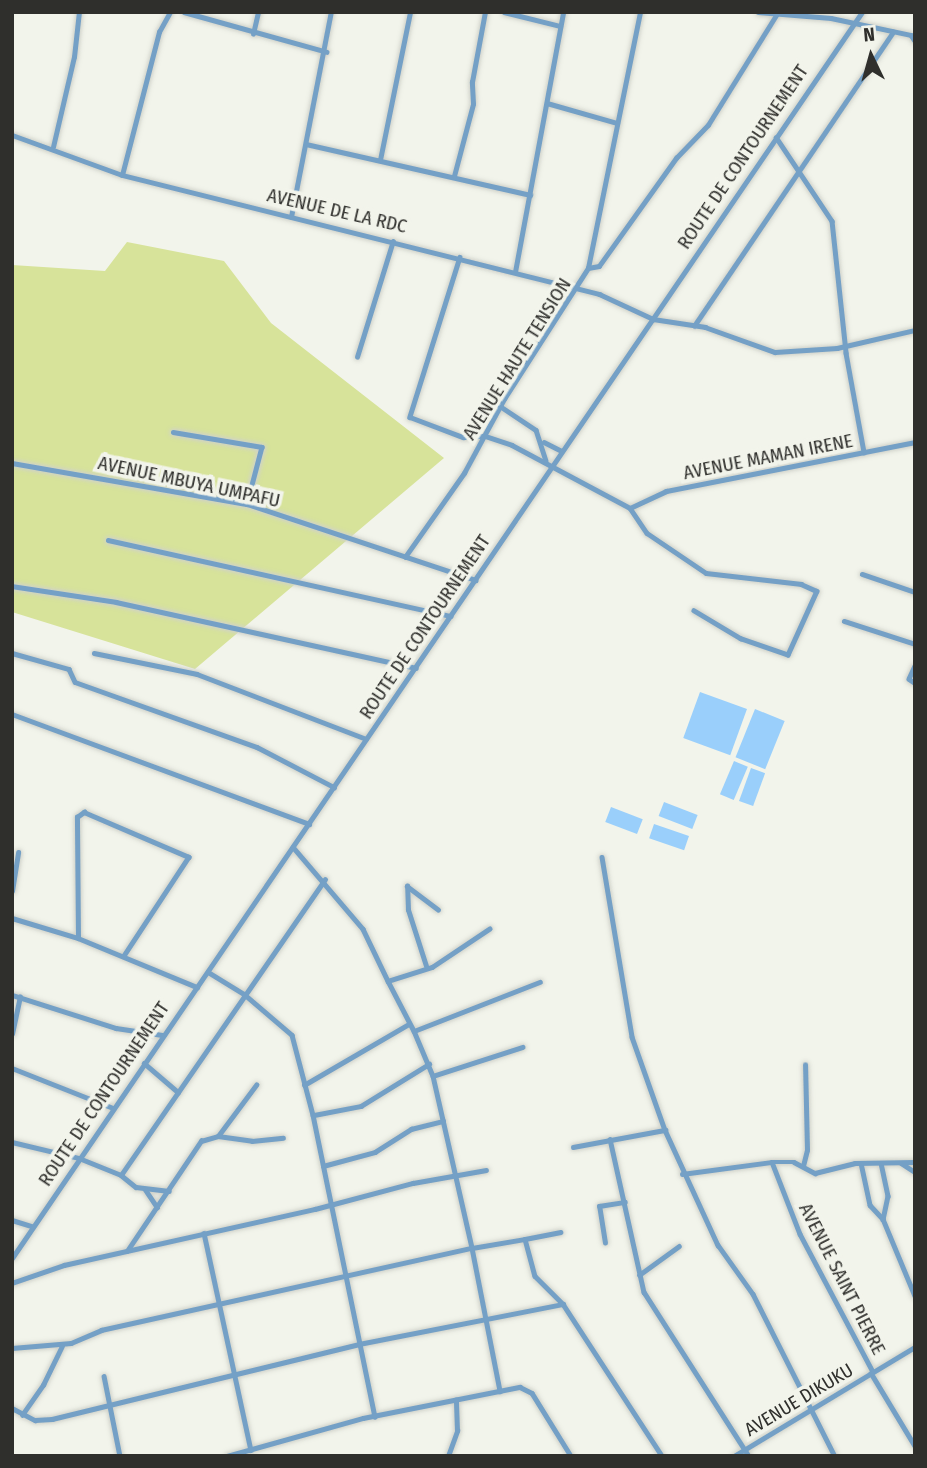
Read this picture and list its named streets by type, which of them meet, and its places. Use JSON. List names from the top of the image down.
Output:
{
  "streets": {
    "street": [
      "ROUTE DE CONTOURNEMENT",
      "AVENUE DE LA RDC",
      "AVENUE HAUTE TENSION",
      "AVENUE MAMAN IRENE",
      "AVENUE MBUYA UMPAFU",
      "AVENUE SAINT PIERRE",
      "AVENUE DIKUKU"
    ]
  },
  "crossings": [
    ["ROUTE DE CONTOURNEMENT", "AVENUE DE LA RDC"],
    ["ROUTE DE CONTOURNEMENT", "AVENUE MBUYA UMPAFU"],
    ["AVENUE DE LA RDC", "AVENUE HAUTE TENSION"],
    ["AVENUE HAUTE TENSION", "AVENUE MBUYA UMPAFU"],
    ["AVENUE SAINT PIERRE", "AVENUE DIKUKU"]
  ],
  "north": "top"
}
